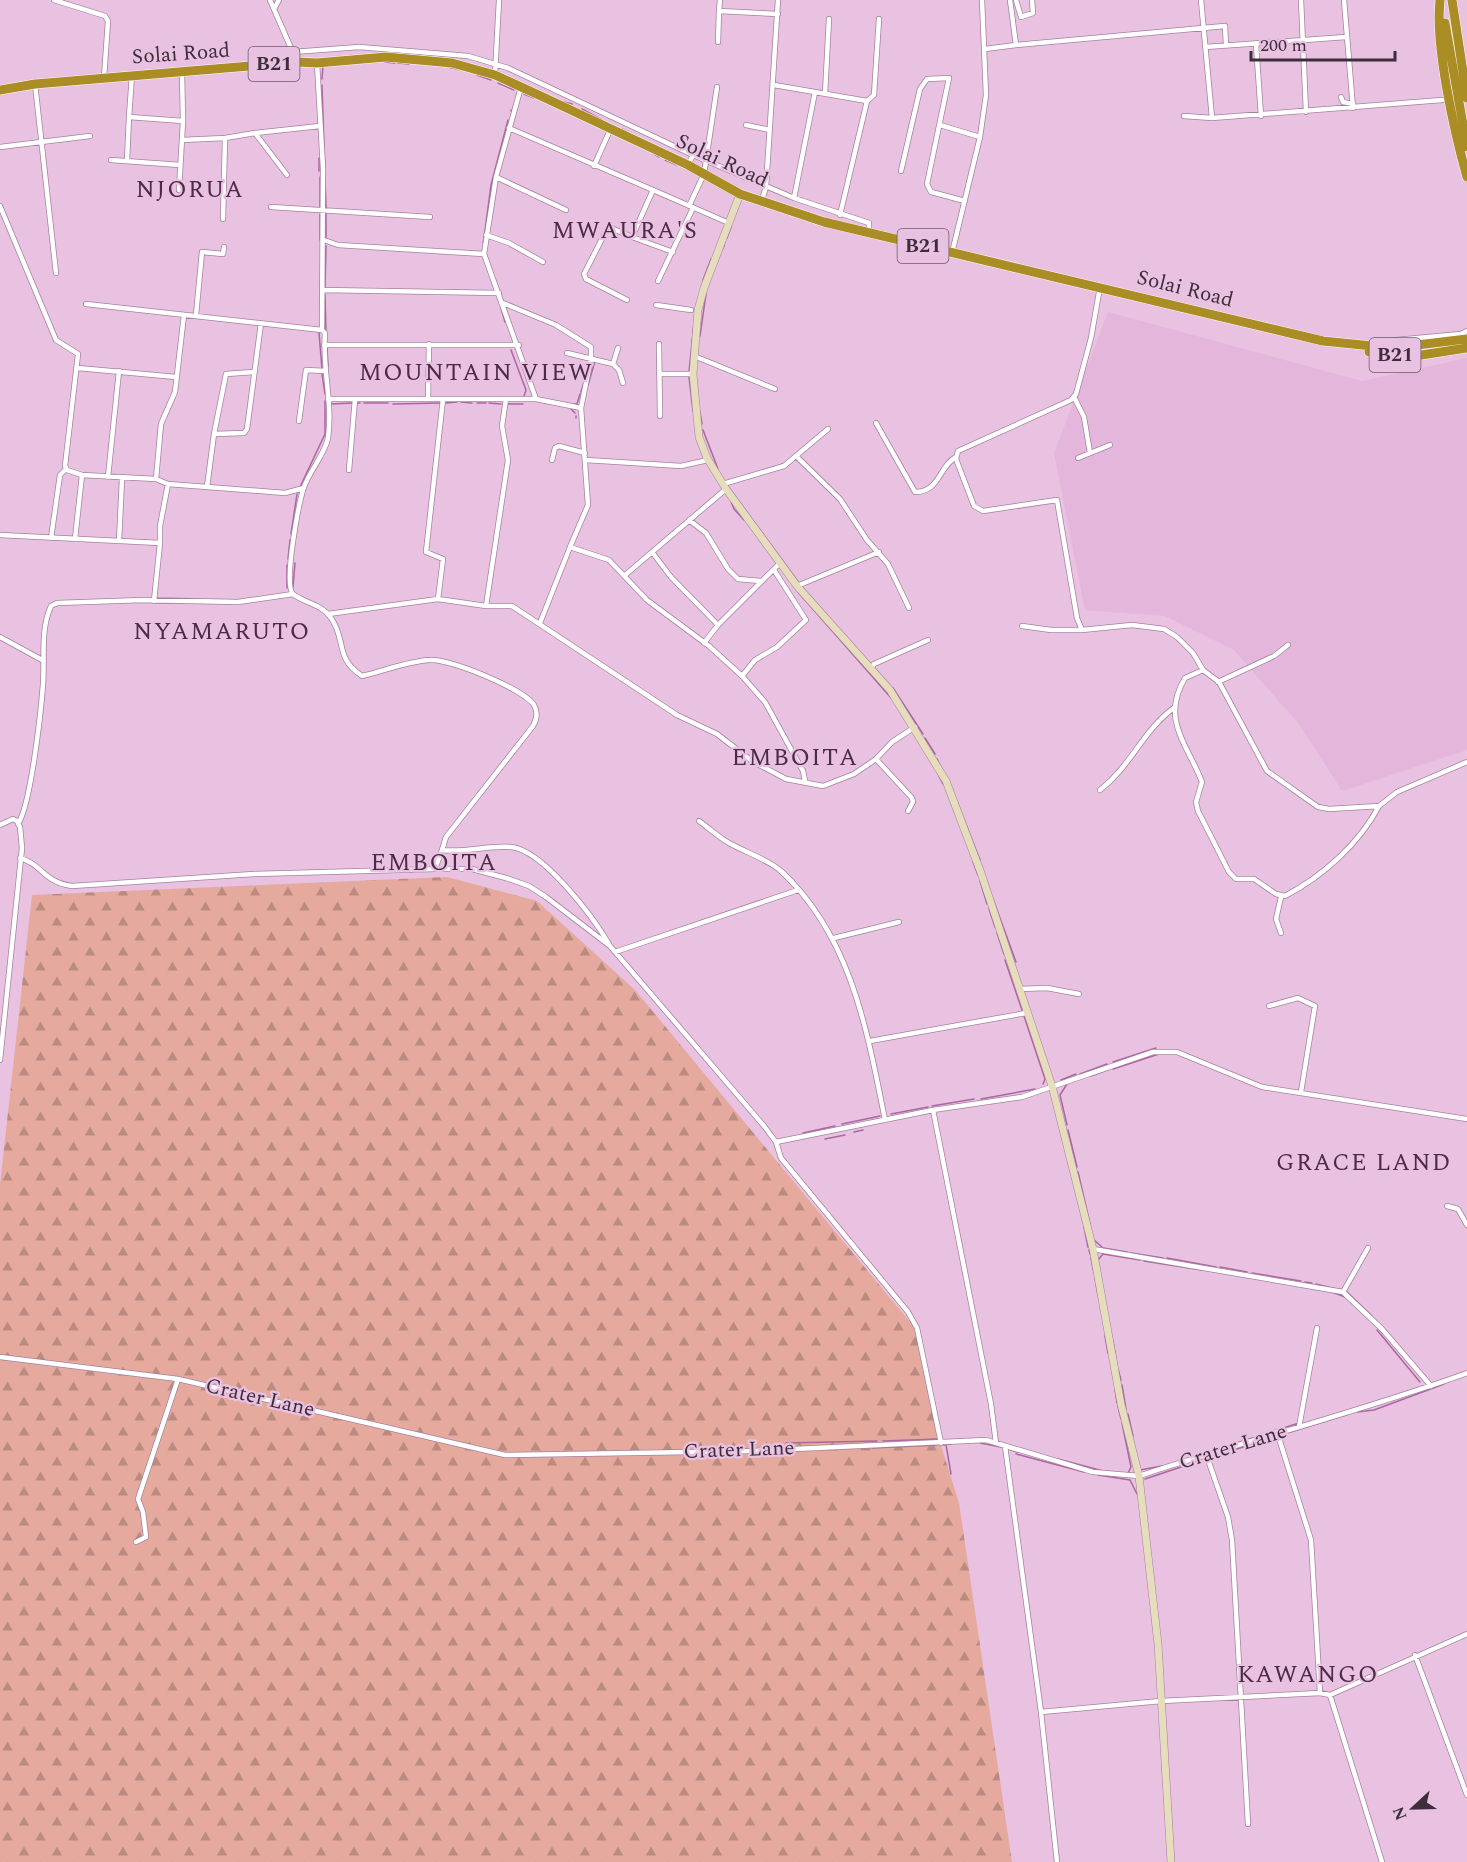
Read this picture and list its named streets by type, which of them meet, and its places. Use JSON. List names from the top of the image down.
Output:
{
  "streets": {
    "highway": ["Solai Road", "B21"],
    "street": ["Crater Lane"]
  },
  "crossings": [
    ["Solai Road", "B21"]
  ],
  "districts": [
    "NJORUA",
    "MWAURA'S",
    "MOUNTAIN VIEW",
    "NYAMARUTO",
    "EMBOITA",
    "EMBOITA",
    "GRACE LAND",
    "KAWANGO"
  ],
  "scale_bar": "200 m",
  "north": "left"
}
